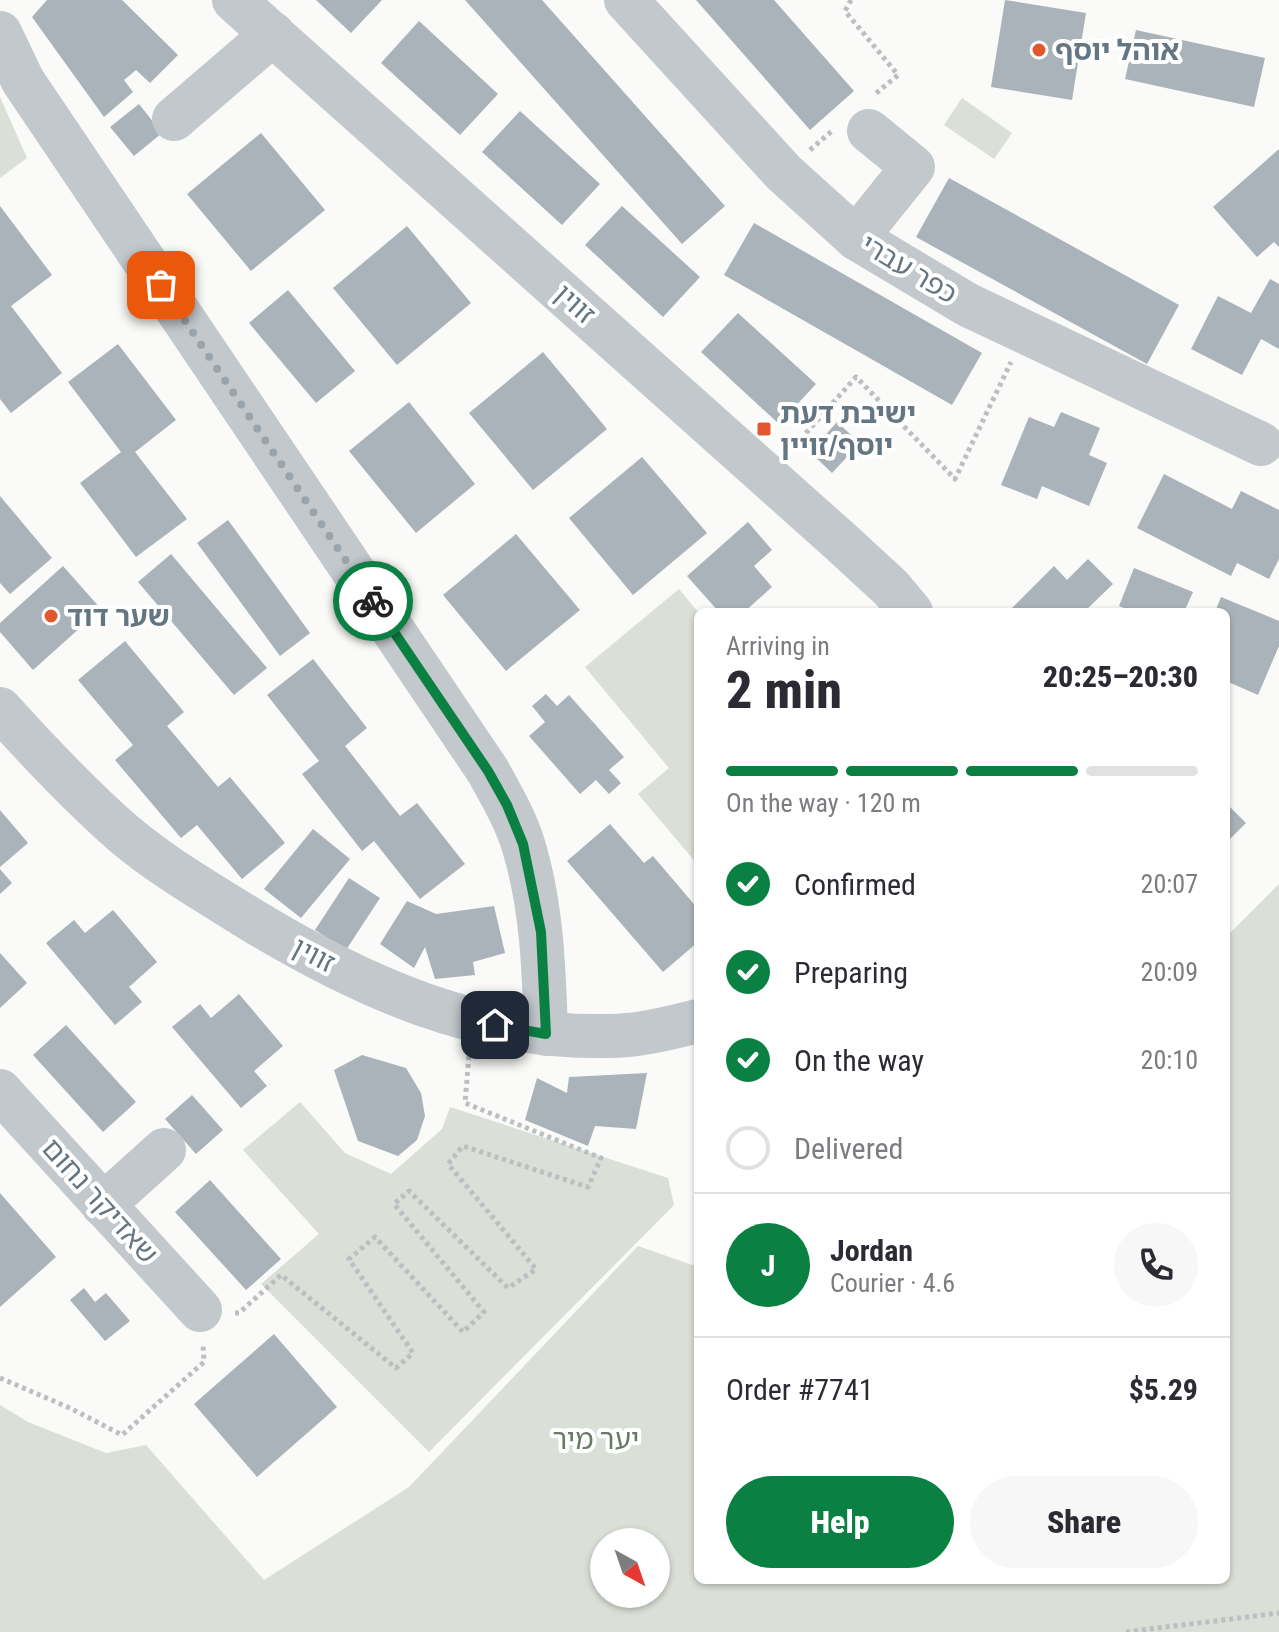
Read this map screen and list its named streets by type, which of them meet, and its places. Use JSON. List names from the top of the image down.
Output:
{
  "streets": {
    "street": ["כפר עברי", "זווין", "שאדיקר נחום"]
  },
  "parks": ["יער מיר"],
  "places": {
    "other": ["אוהל יוסף", "שער דוד"],
    "transit": ["ישיבת דעת יוסף/זויין"]
  },
  "north": "bottom right",
  "page": {
    "heading": ["2 min", "Arriving in", "20:25–20:30"],
    "panel": [
      "Jordan",
      "Courier · 4.6",
      "Order #7741",
      "$5.29"
    ],
    "bar": "On the way · 120 m",
    "list": [
      ["Confirmed", "20:07"],
      ["Preparing", "20:09"],
      ["On the way", "20:10"],
      "Delivered"
    ],
    "round": "J",
    "buttons": ["Help", "Share"]
  }
}
